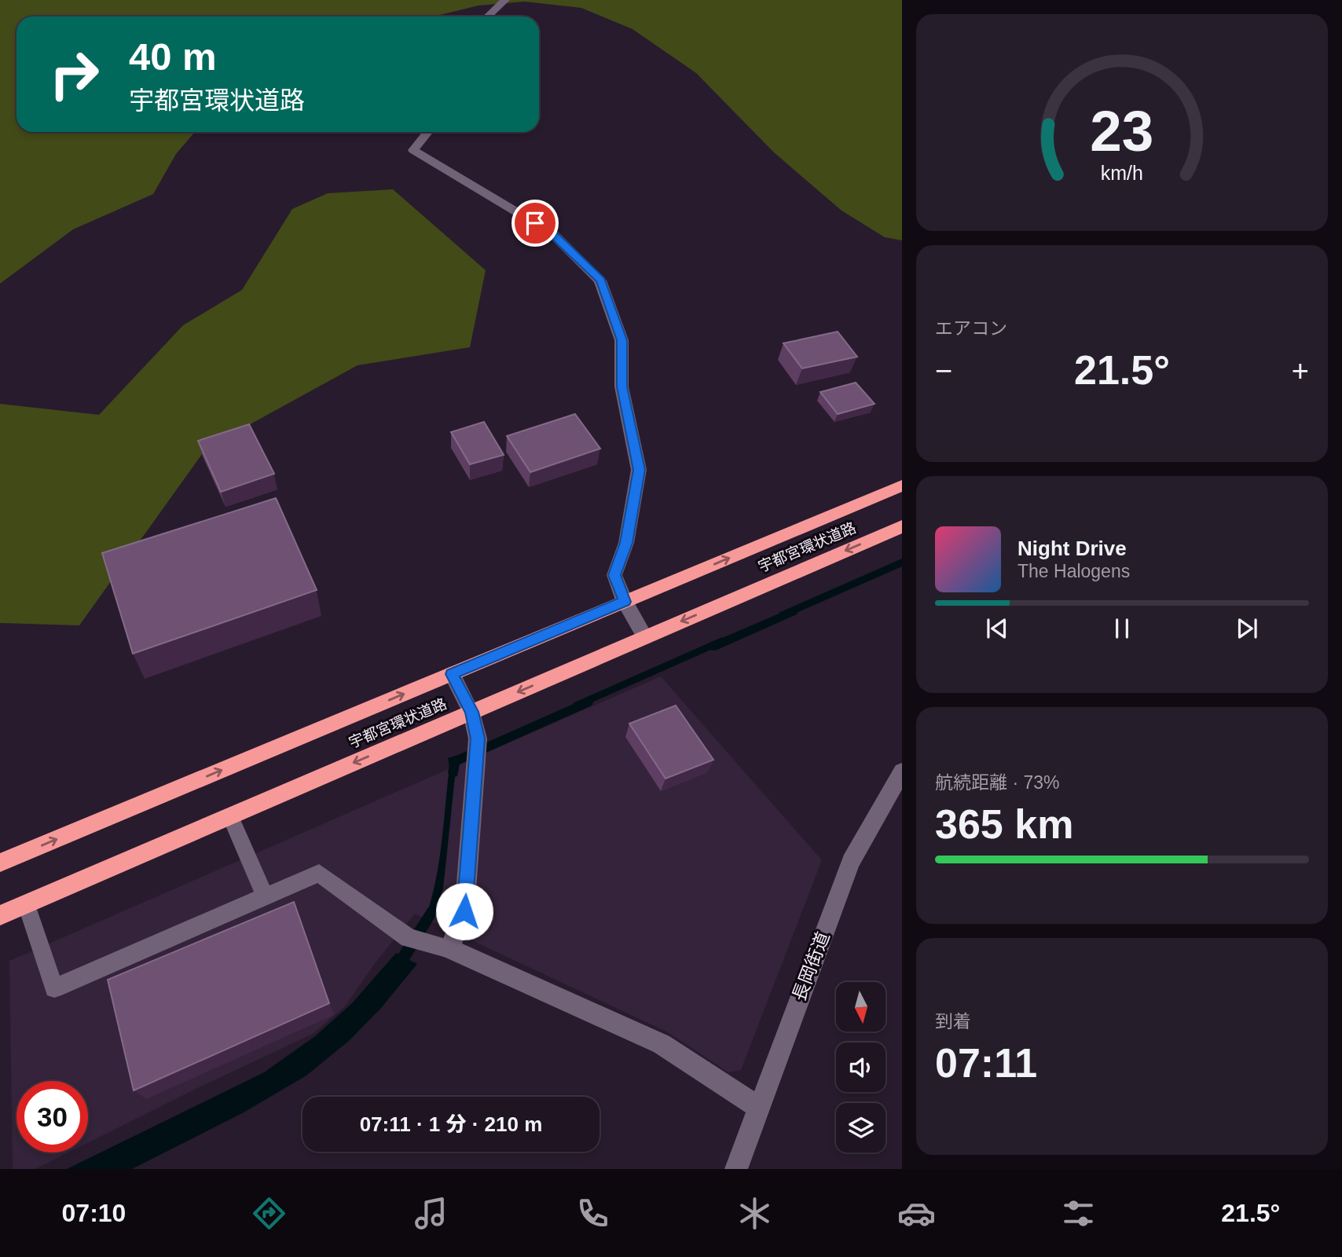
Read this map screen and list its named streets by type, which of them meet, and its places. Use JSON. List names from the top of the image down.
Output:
{
  "streets": {
    "highway": ["宇都宮環状道路"],
    "street": ["長岡街道"]
  },
  "north": "bottom",
  "page": {
    "turn": ["40 m", "宇都宮環状道路"],
    "tile": [
      "エアコン",
      ["航続距離 · 73%", "365 km"],
      ["到着", "07:11"]
    ],
    "heat": ["−", "21.5°", "+"],
    "song": ["Night Drive", "The Halogens"],
    "limit": "30",
    "trip": "07:11 · 1 分 · 210 m",
    "tabs": ["07:10", "21.5°"],
    "gauge": ["23", "km/h"]
  }
}
